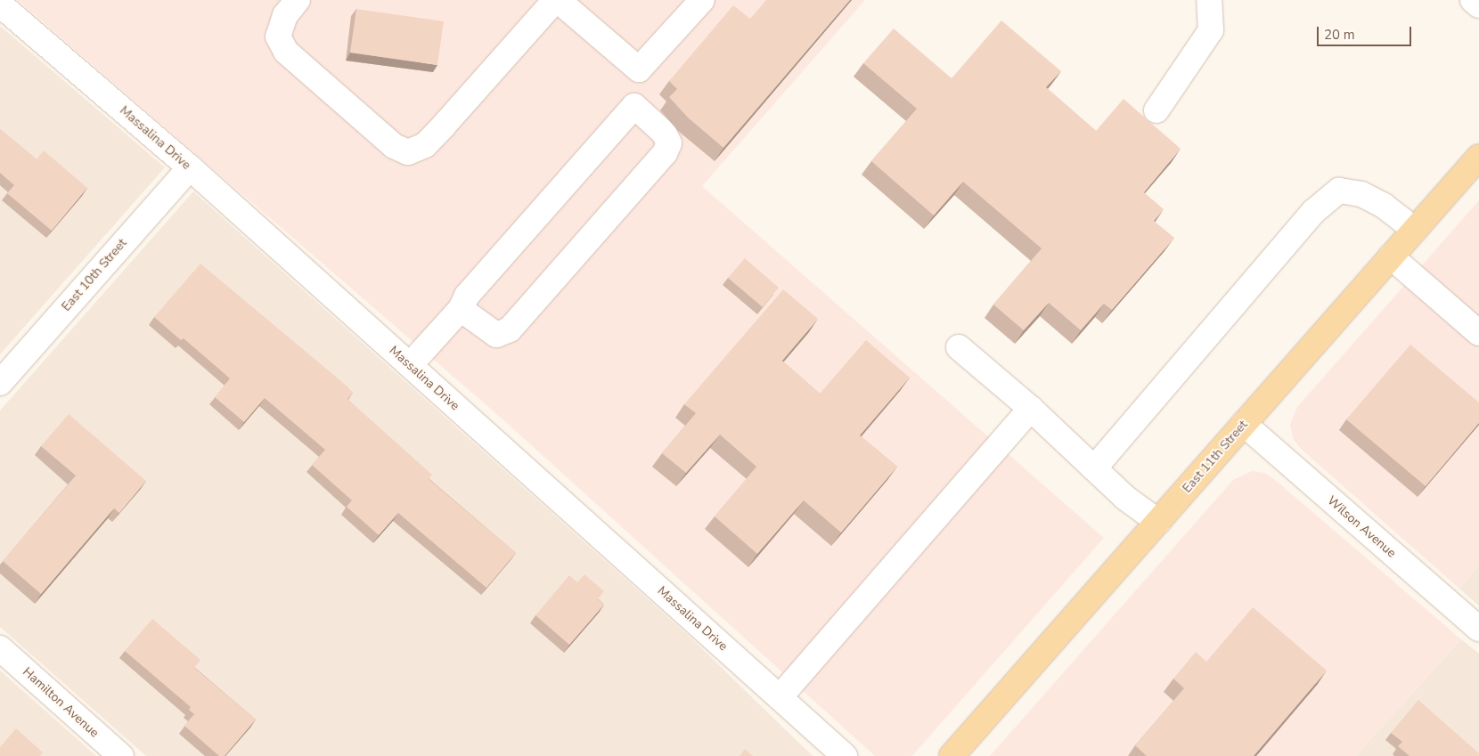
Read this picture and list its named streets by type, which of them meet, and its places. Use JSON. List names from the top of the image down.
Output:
{
  "streets": {
    "main road": ["East 11th Street"],
    "street": [
      "Massalina Drive",
      "East 10th Street",
      "Wilson Avenue",
      "Hamilton Avenue"
    ]
  },
  "crossings": [
    ["Massalina Drive", "East 10th Street"],
    ["East 11th Street", "Wilson Avenue"]
  ],
  "scale_bar": "20 m"
}
